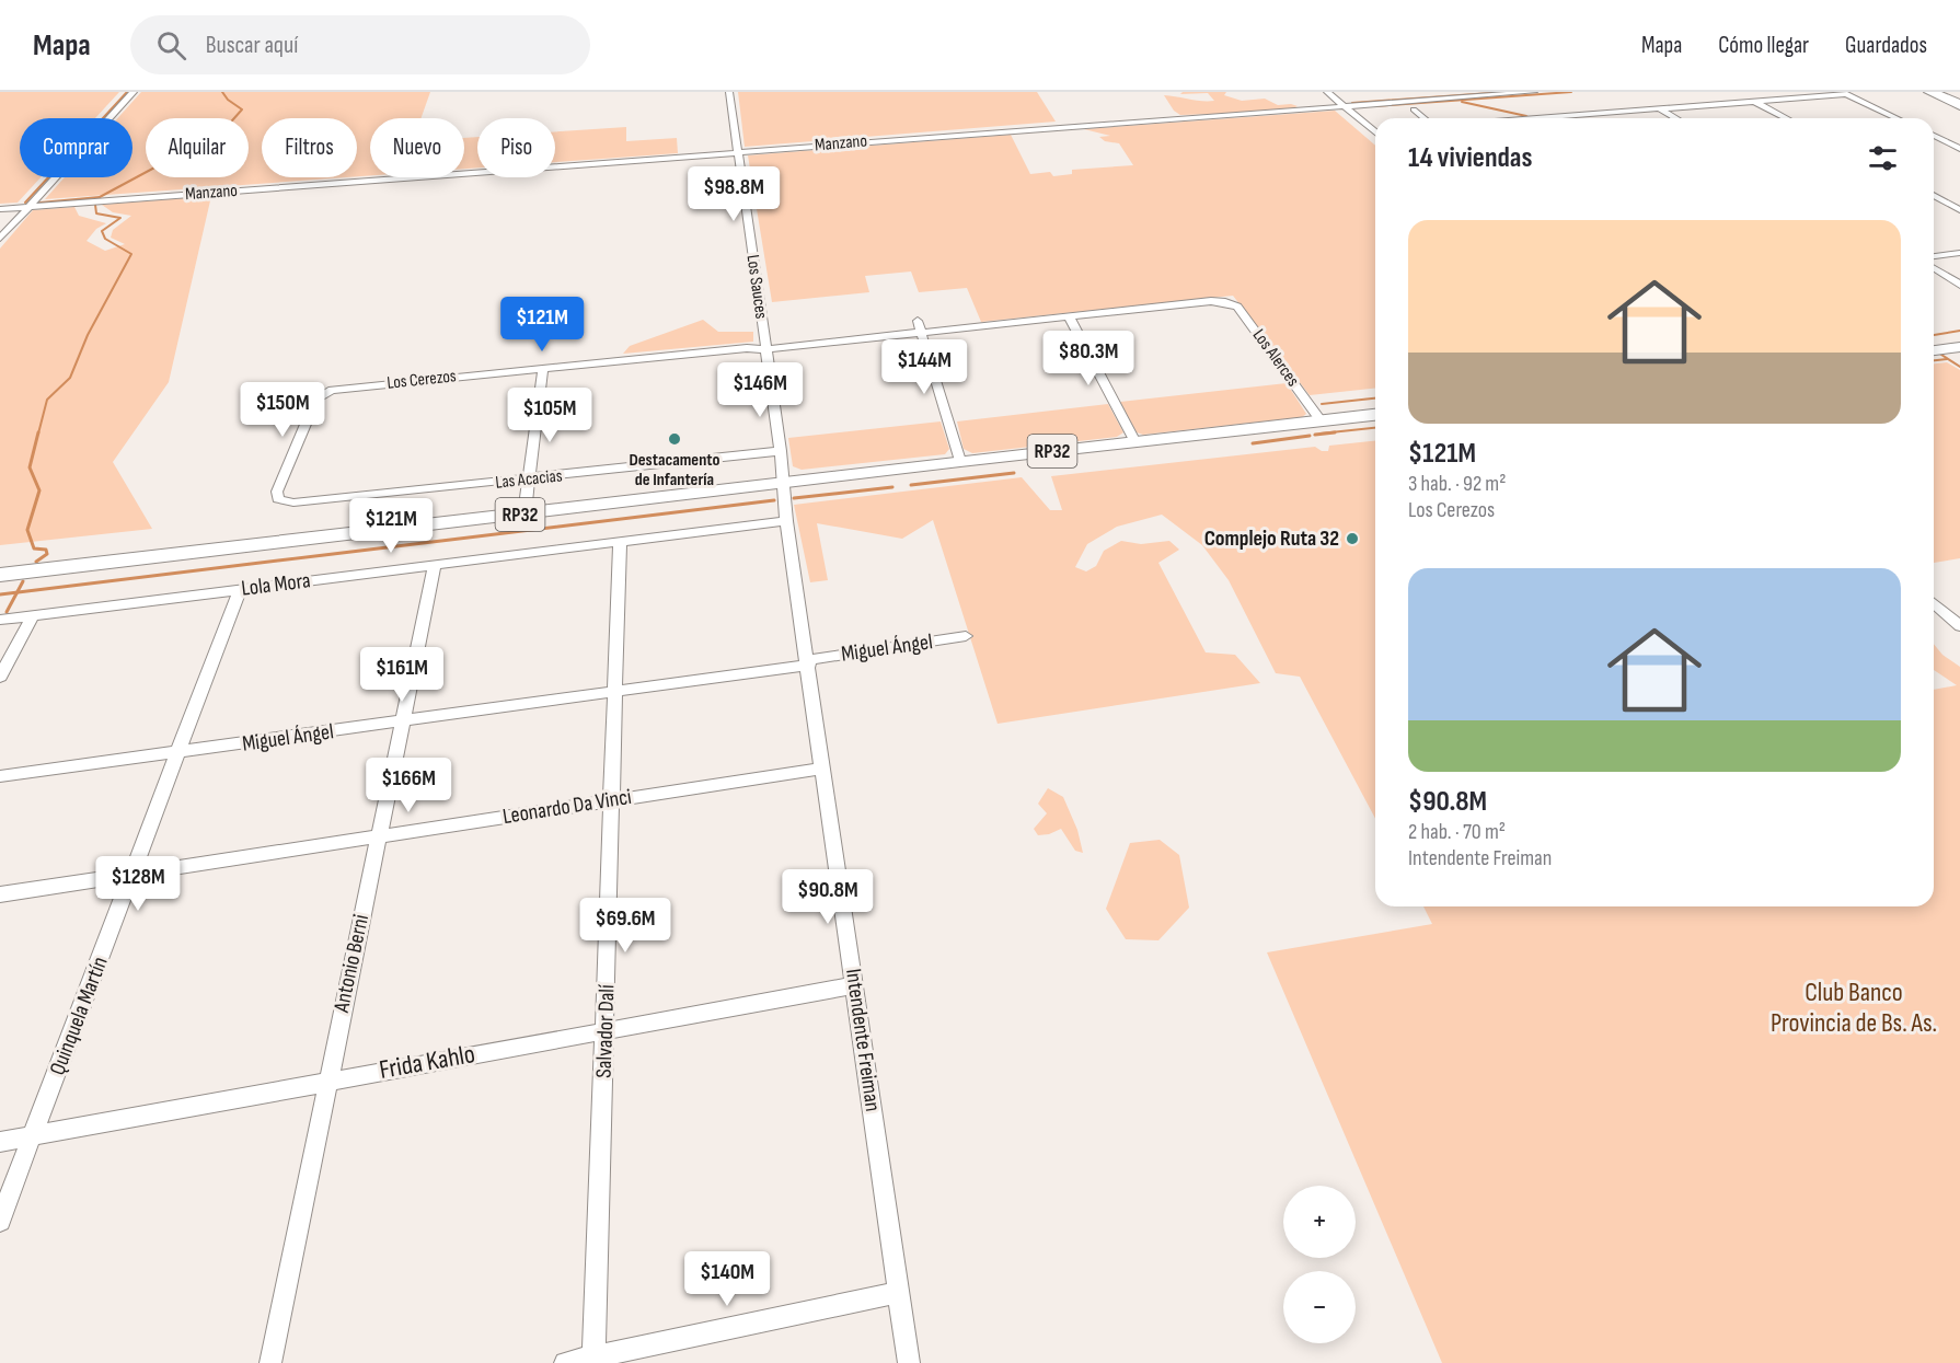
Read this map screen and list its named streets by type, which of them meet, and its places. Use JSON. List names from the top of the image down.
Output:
{
  "streets": {
    "main road": ["RP32"],
    "street": [
      "Manzano",
      "Los Sauces",
      "Los Alerces",
      "Los Cerezos",
      "Las Acacias",
      "Lola Mora",
      "Miguel Ángel",
      "Leonardo Da Vinci",
      "Antonio Berni",
      "Quinquela Martín",
      "Salvador Dalí",
      "Intendente Freiman",
      "Frida Kahlo"
    ]
  },
  "crossings": [
    ["Manzano", "Los Sauces"],
    ["Los Sauces", "Los Cerezos"],
    ["Los Sauces", "RP32"],
    ["Los Sauces", "Las Acacias"],
    ["Los Sauces", "Intendente Freiman"],
    ["Los Alerces", "Los Cerezos"],
    ["Los Alerces", "RP32"],
    ["Los Cerezos", "Las Acacias"],
    ["RP32", "Intendente Freiman"],
    ["Lola Mora", "Antonio Berni"],
    ["Lola Mora", "Quinquela Martín"],
    ["Lola Mora", "Salvador Dalí"],
    ["Lola Mora", "Intendente Freiman"],
    ["Miguel Ángel", "Antonio Berni"],
    ["Miguel Ángel", "Quinquela Martín"],
    ["Miguel Ángel", "Salvador Dalí"],
    ["Miguel Ángel", "Intendente Freiman"],
    ["Leonardo Da Vinci", "Antonio Berni"],
    ["Leonardo Da Vinci", "Quinquela Martín"],
    ["Leonardo Da Vinci", "Salvador Dalí"],
    ["Leonardo Da Vinci", "Intendente Freiman"],
    ["Antonio Berni", "Frida Kahlo"],
    ["Quinquela Martín", "Frida Kahlo"],
    ["Salvador Dalí", "Frida Kahlo"],
    ["Intendente Freiman", "Frida Kahlo"]
  ],
  "parks": ["Club Banco Provincia de Bs. As."],
  "places": ["Destacamento de Infantería", "Complejo Ruta 32"],
  "page": {
    "header": "Mapa",
    "search": "Buscar aquí",
    "nav": ["Mapa", "Cómo llegar", "Guardados"],
    "chip": [
      "Comprar",
      "Alquilar",
      "Filtros",
      "Nuevo",
      "Piso"
    ],
    "heading": "14 viviendas",
    "price": [
      "$98.8M",
      "$121M",
      "$80.3M",
      "$144M",
      "$146M",
      "$150M",
      "$105M",
      "$121M",
      "$161M",
      "$166M",
      "$128M",
      "$90.8M",
      "$69.6M",
      "$140M"
    ],
    "list": [
      {
        "name": "$121M",
        "note": "3 hab. · 92 m² · Los Cerezos"
      },
      {
        "name": "$90.8M",
        "note": "2 hab. · 70 m² · Intendente Freiman"
      }
    ],
    "map_buttons": ["+", "−"]
  }
}
